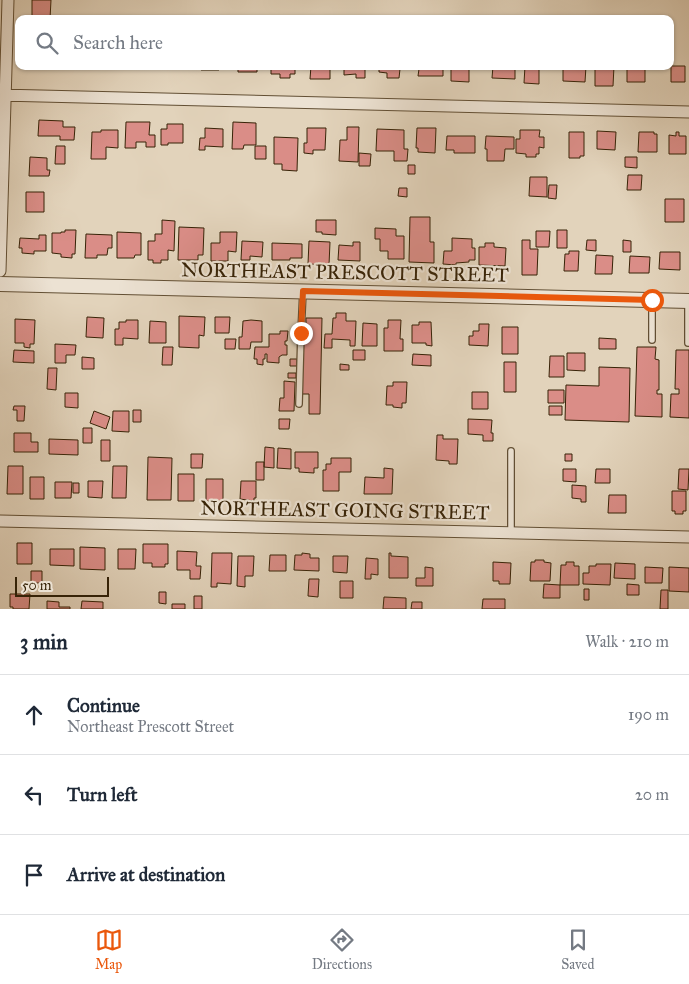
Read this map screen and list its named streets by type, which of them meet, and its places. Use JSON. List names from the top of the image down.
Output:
{
  "streets": {
    "street": ["NORTHEAST PRESCOTT STREET", "NORTHEAST GOING STREET"]
  },
  "scale_bar": "50 m",
  "page": {
    "search": "Search here",
    "scale": "50 m",
    "heading": ["3 min", "Walk · 210 m"],
    "list": [
      ["Continue", "Northeast Prescott Street", "190 m"],
      ["Turn left", "20 m"],
      "Arrive at destination"
    ],
    "nav": ["Map", "Directions", "Saved"]
  }
}
